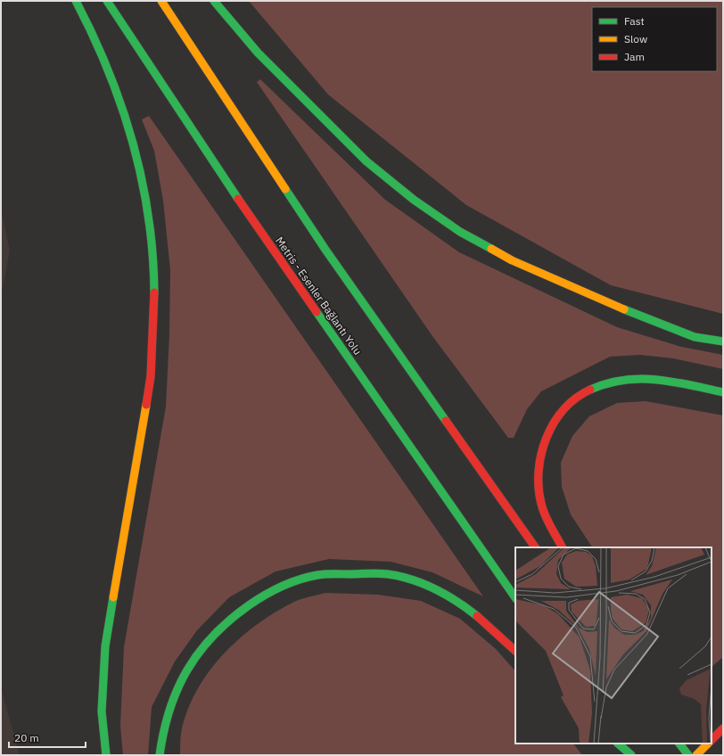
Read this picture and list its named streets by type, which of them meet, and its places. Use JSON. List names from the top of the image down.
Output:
{
  "streets": {
    "highway": ["Metris - Esenler Bağlantı Yolu"]
  },
  "legend": ["Fast", "Slow", "Jam"],
  "scale_bar": "20 m"
}
